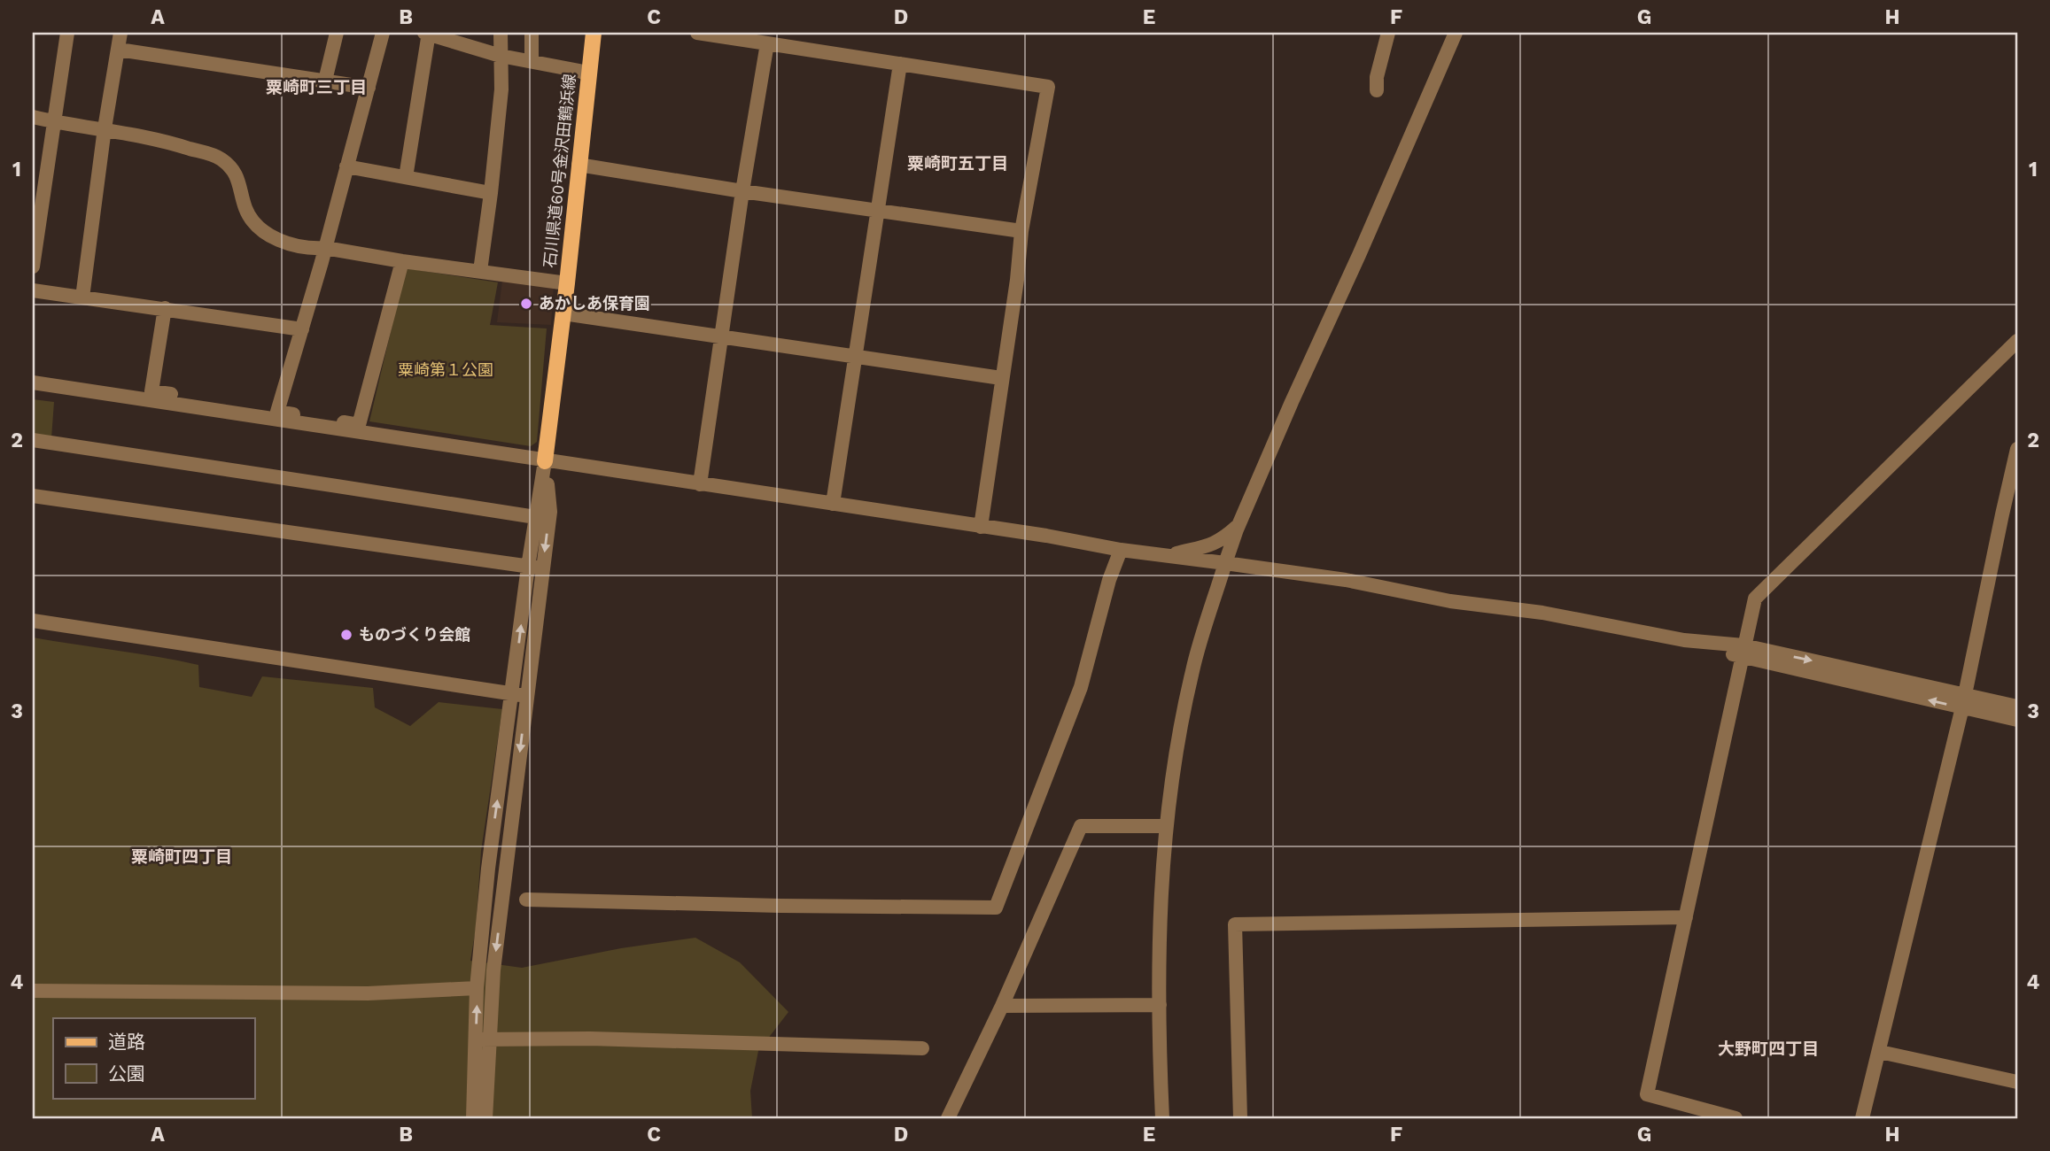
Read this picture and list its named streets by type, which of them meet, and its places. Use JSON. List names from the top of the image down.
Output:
{
  "streets": {
    "main road": ["石川県道60号金沢田鶴浜線"]
  },
  "districts": [
    "粟崎町三丁目",
    "粟崎町五丁目",
    "粟崎町四丁目",
    "大野町四丁目"
  ],
  "parks": ["粟崎第１公園"],
  "places": ["あかしあ保育園", "ものづくり会館"],
  "legend": ["道路", "公園"],
  "grid": {
    "columns": [
      "A",
      "B",
      "C",
      "D",
      "E",
      "F",
      "G",
      "H"
    ],
    "rows": [
      "1",
      "2",
      "3",
      "4"
    ]
  }
}
